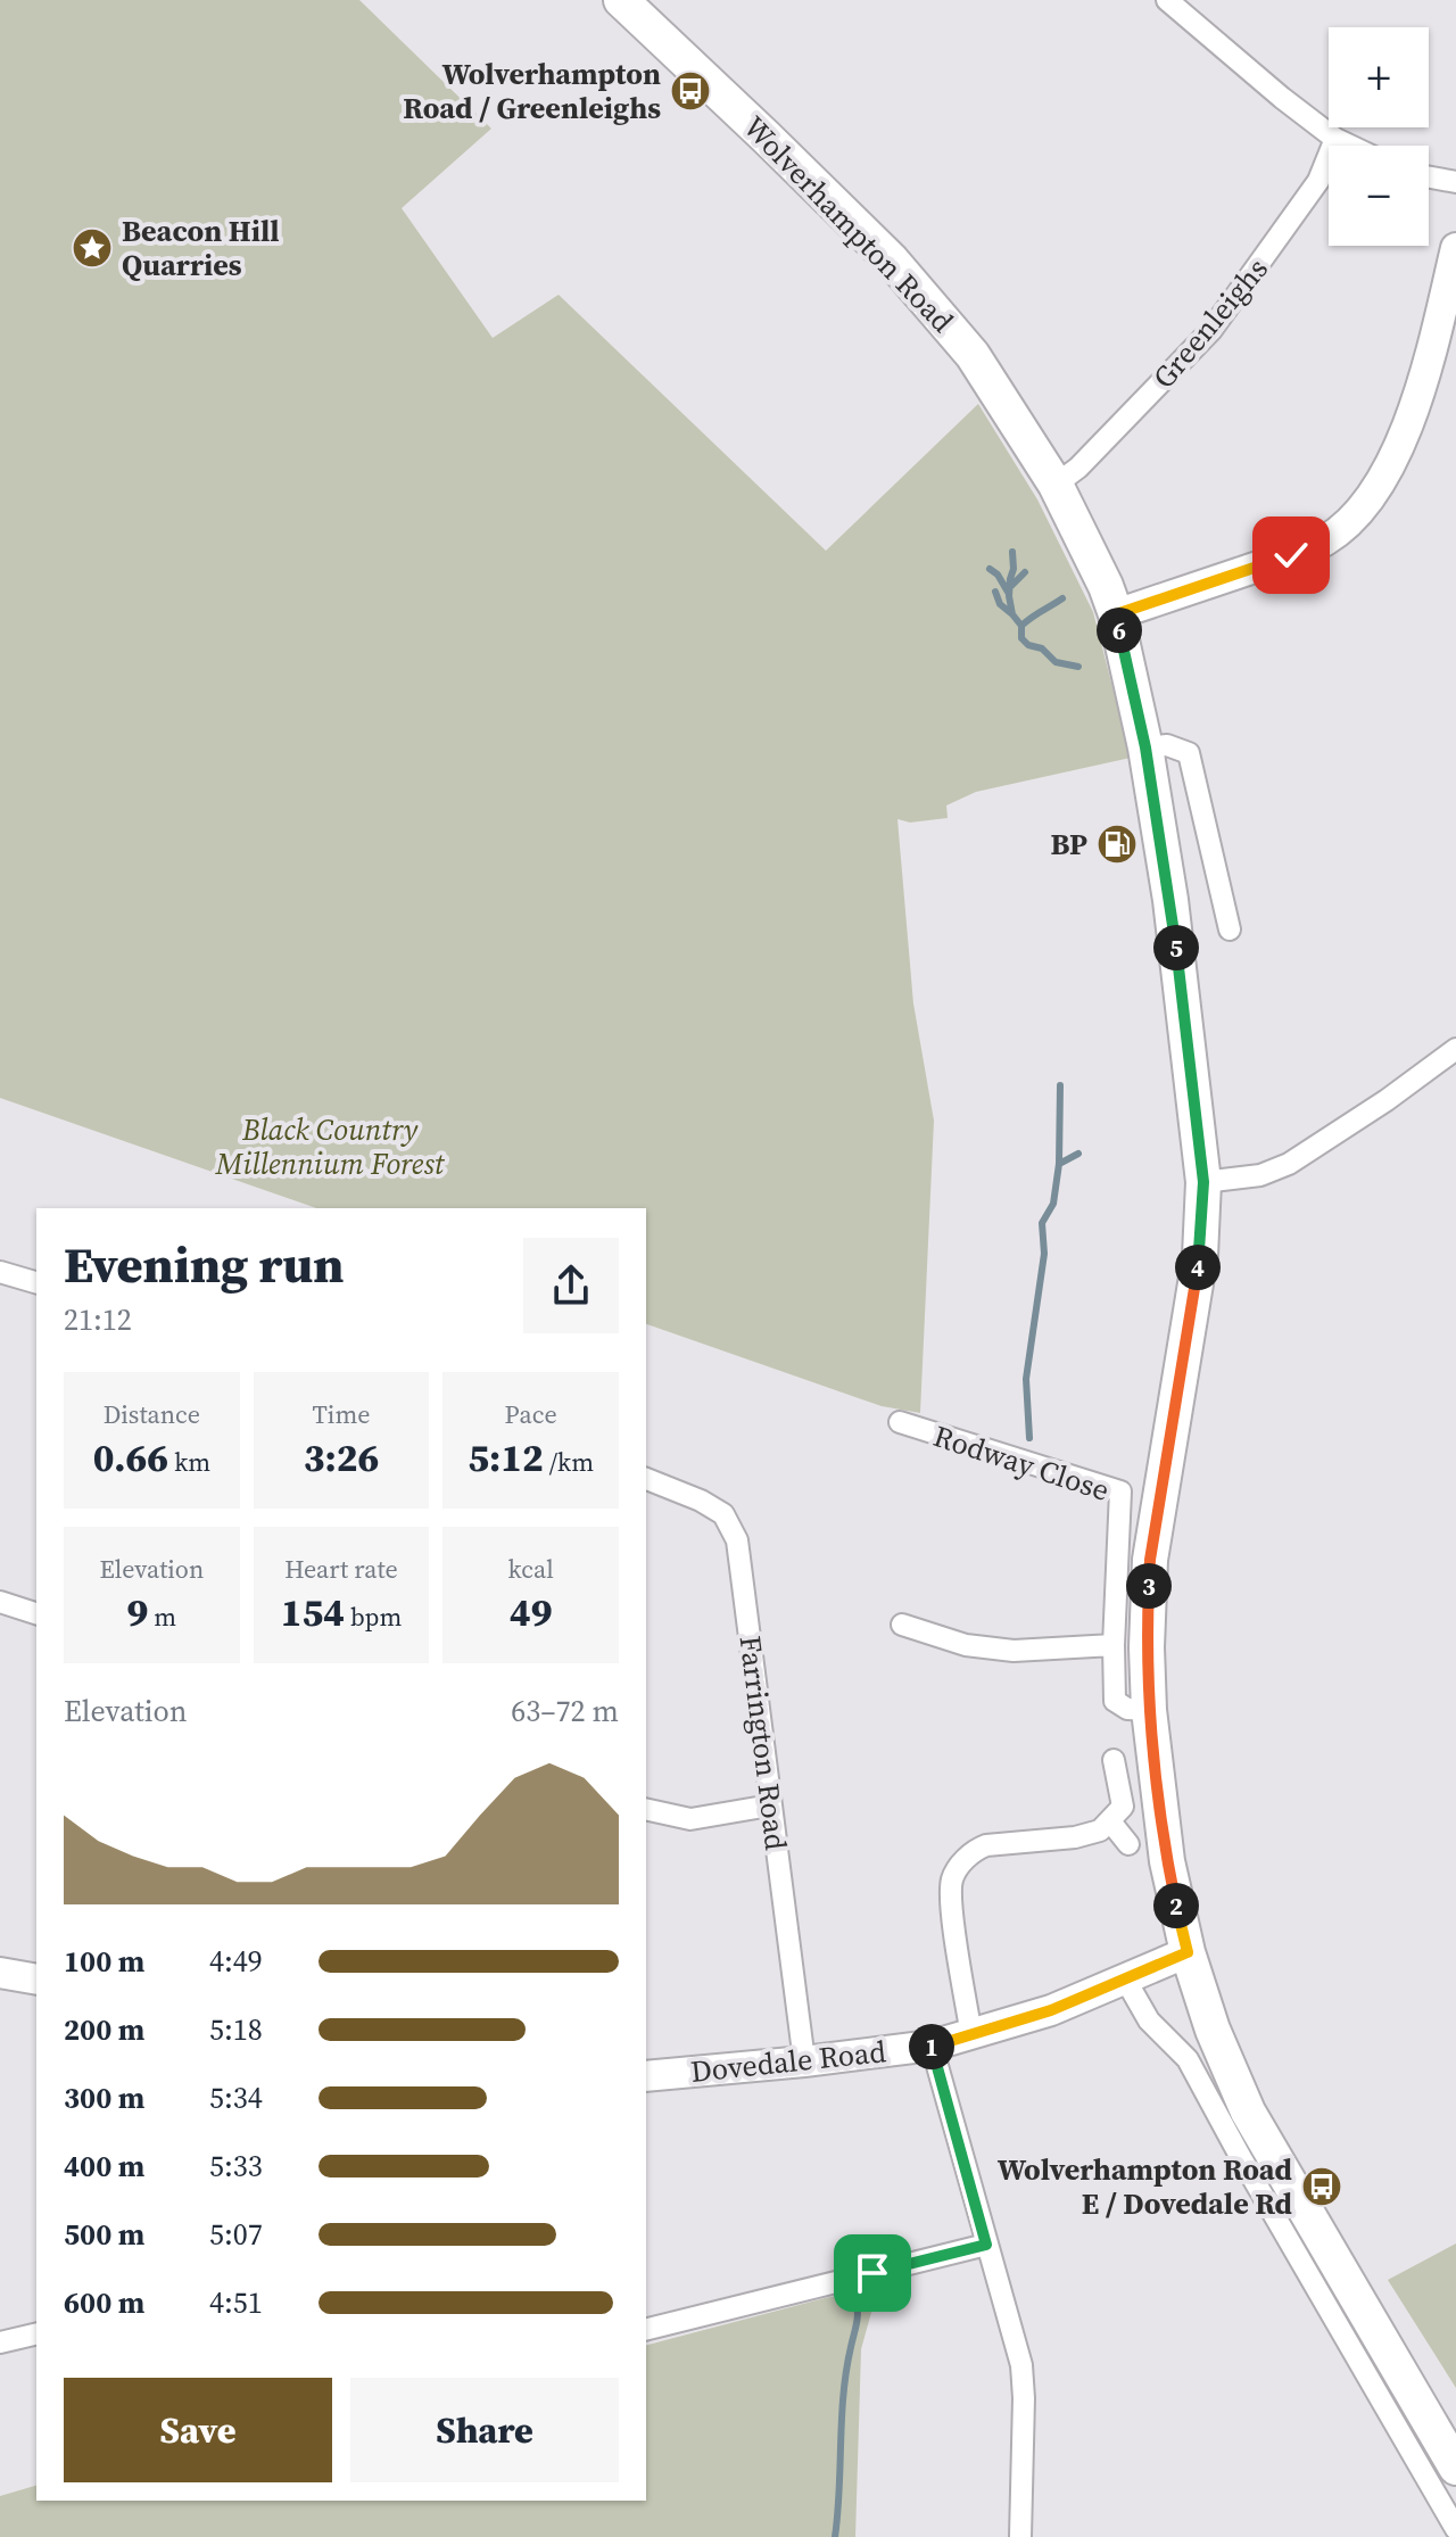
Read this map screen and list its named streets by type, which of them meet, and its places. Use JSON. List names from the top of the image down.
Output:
{
  "streets": {
    "main road": ["Wolverhampton Road"],
    "street": [
      "Greenleighs",
      "Rodway Close",
      "Farrington Road",
      "Dovedale Road"
    ]
  },
  "crossings": [
    ["Wolverhampton Road", "Greenleighs"],
    ["Wolverhampton Road", "Rodway Close"],
    ["Wolverhampton Road", "Dovedale Road"],
    ["Farrington Road", "Dovedale Road"]
  ],
  "parks": ["Black Country Millennium Forest"],
  "places": {
    "bus stop": ["Wolverhampton Road / Greenleighs", "Wolverhampton Road E / Dovedale Rd"],
    "place": ["Beacon Hill Quarries"],
    "fuel station": ["BP"]
  },
  "page": {
    "map_buttons": ["+", "−"],
    "pins": [
      "6",
      "5",
      "4",
      "3",
      "2",
      "1"
    ],
    "heading": ["Evening run", "21:12"],
    "stats": [
      ["Distance", "0.66 km"],
      ["Time", "3:26"],
      ["Pace", "5:12 /km"],
      ["Elevation", "9 m"],
      ["Heart rate", "154 bpm"],
      ["kcal", "49"]
    ],
    "chart": ["Elevation", "63–72 m"],
    "list": [
      {
        "name": "100 m",
        "note": "4:49"
      },
      {
        "name": "200 m",
        "note": "5:18"
      },
      {
        "name": "300 m",
        "note": "5:34"
      },
      {
        "name": "400 m",
        "note": "5:33"
      },
      {
        "name": "500 m",
        "note": "5:07"
      },
      {
        "name": "600 m",
        "note": "4:51"
      }
    ],
    "buttons": ["Save", "Share"]
  }
}
